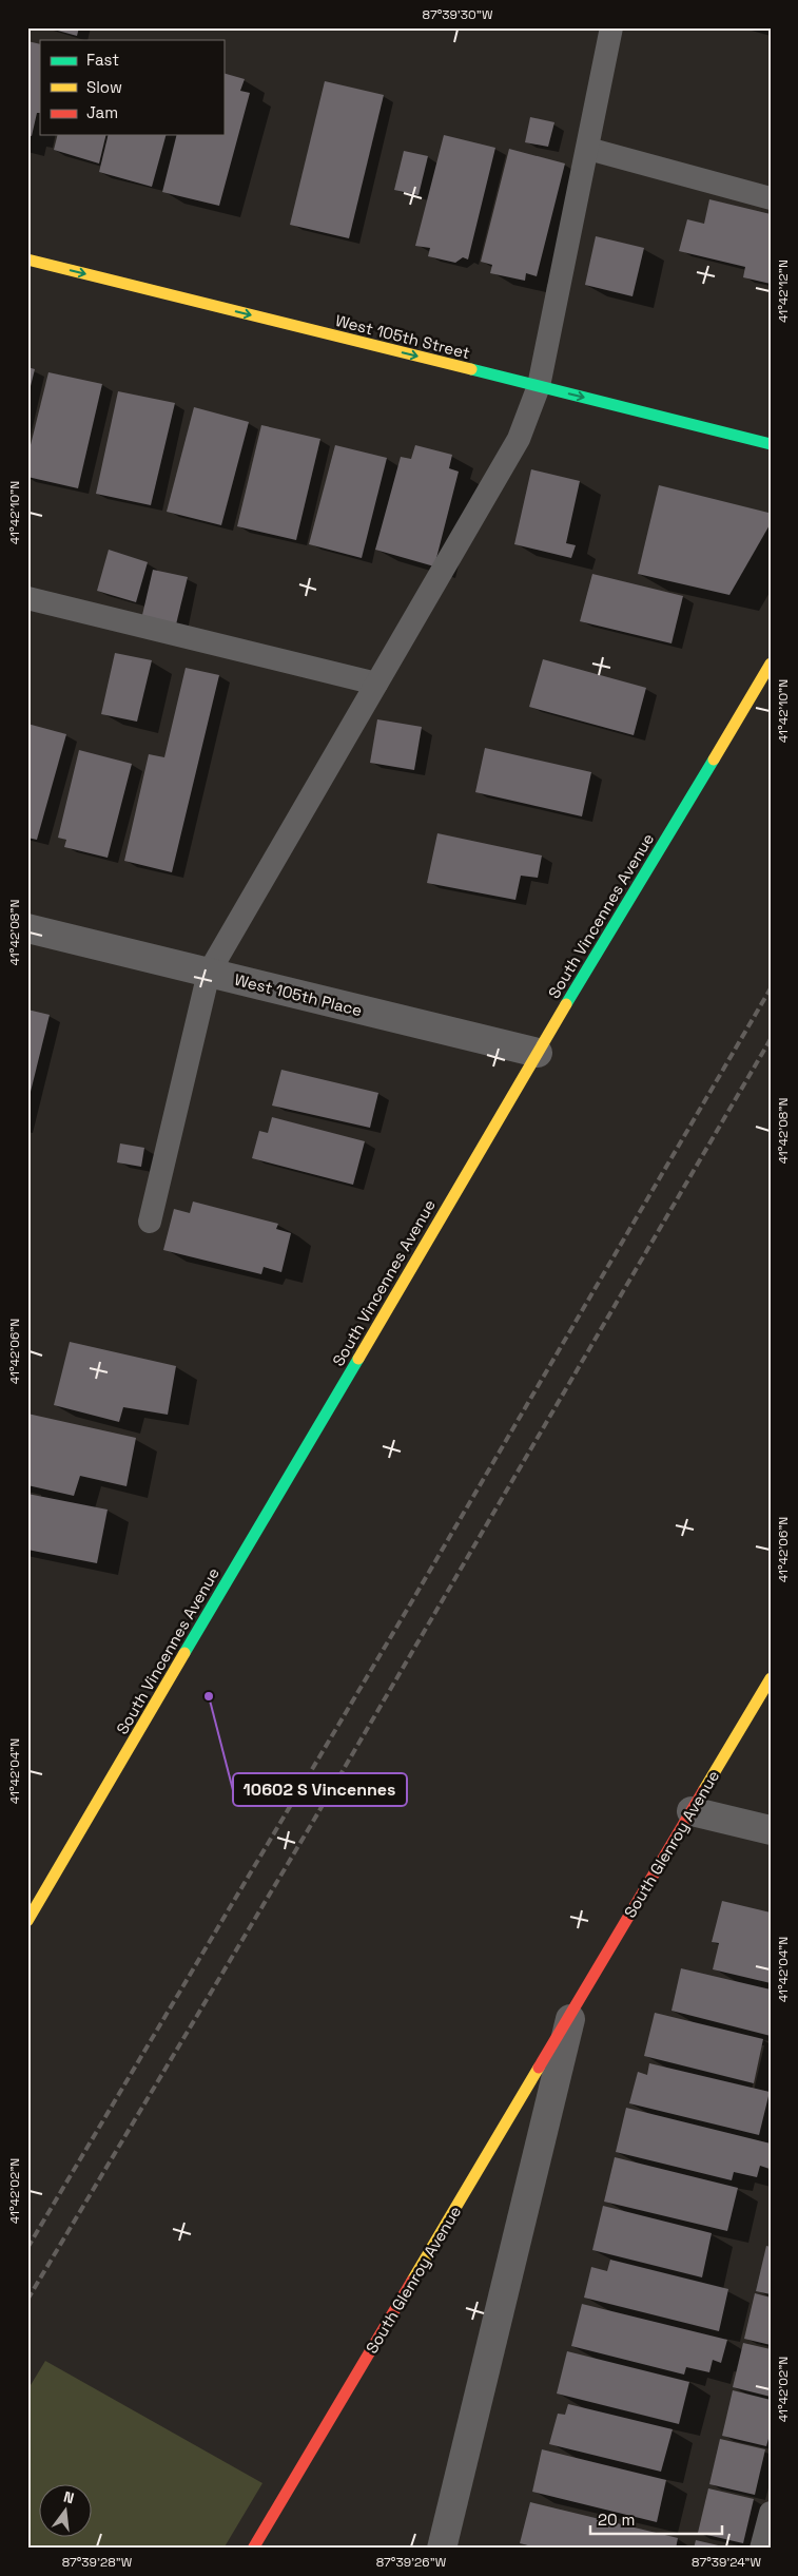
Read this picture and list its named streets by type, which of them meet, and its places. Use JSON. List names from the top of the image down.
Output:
{
  "streets": {
    "street": [
      "West 105th Street",
      "South Vincennes Avenue",
      "West 105th Place",
      "South Glenroy Avenue"
    ]
  },
  "crossings": [
    ["South Vincennes Avenue", "West 105th Place"]
  ],
  "one_way": ["West 105th Street"],
  "places": ["10602 S Vincennes"],
  "legend": ["Fast", "Slow", "Jam"],
  "scale_bar": "20 m",
  "north": "top",
  "coordinates": [
    "87°39'30\"W",
    "41°42'12\"N",
    "41°42'10\"N",
    "41°42'08\"N",
    "41°42'06\"N",
    "41°42'04\"N",
    "41°42'02\"N",
    "87°39'28\"W",
    "87°39'26\"W",
    "87°39'24\"W"
  ]
}
